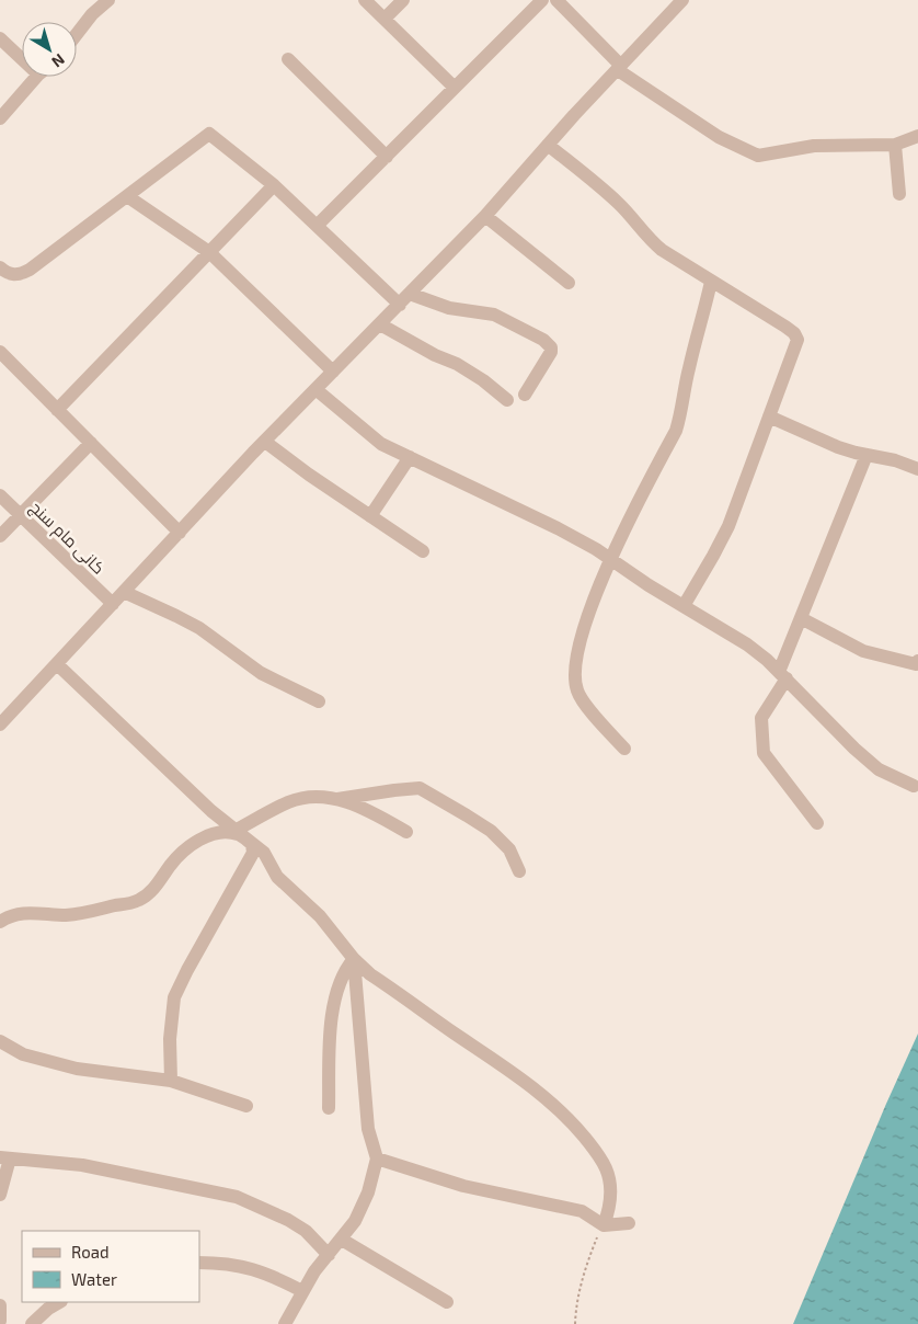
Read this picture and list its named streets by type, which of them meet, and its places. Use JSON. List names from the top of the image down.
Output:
{
  "streets": {
    "street": ["کانی مام سنج"]
  },
  "legend": ["Road", "Water"],
  "north": "bottom right"
}
